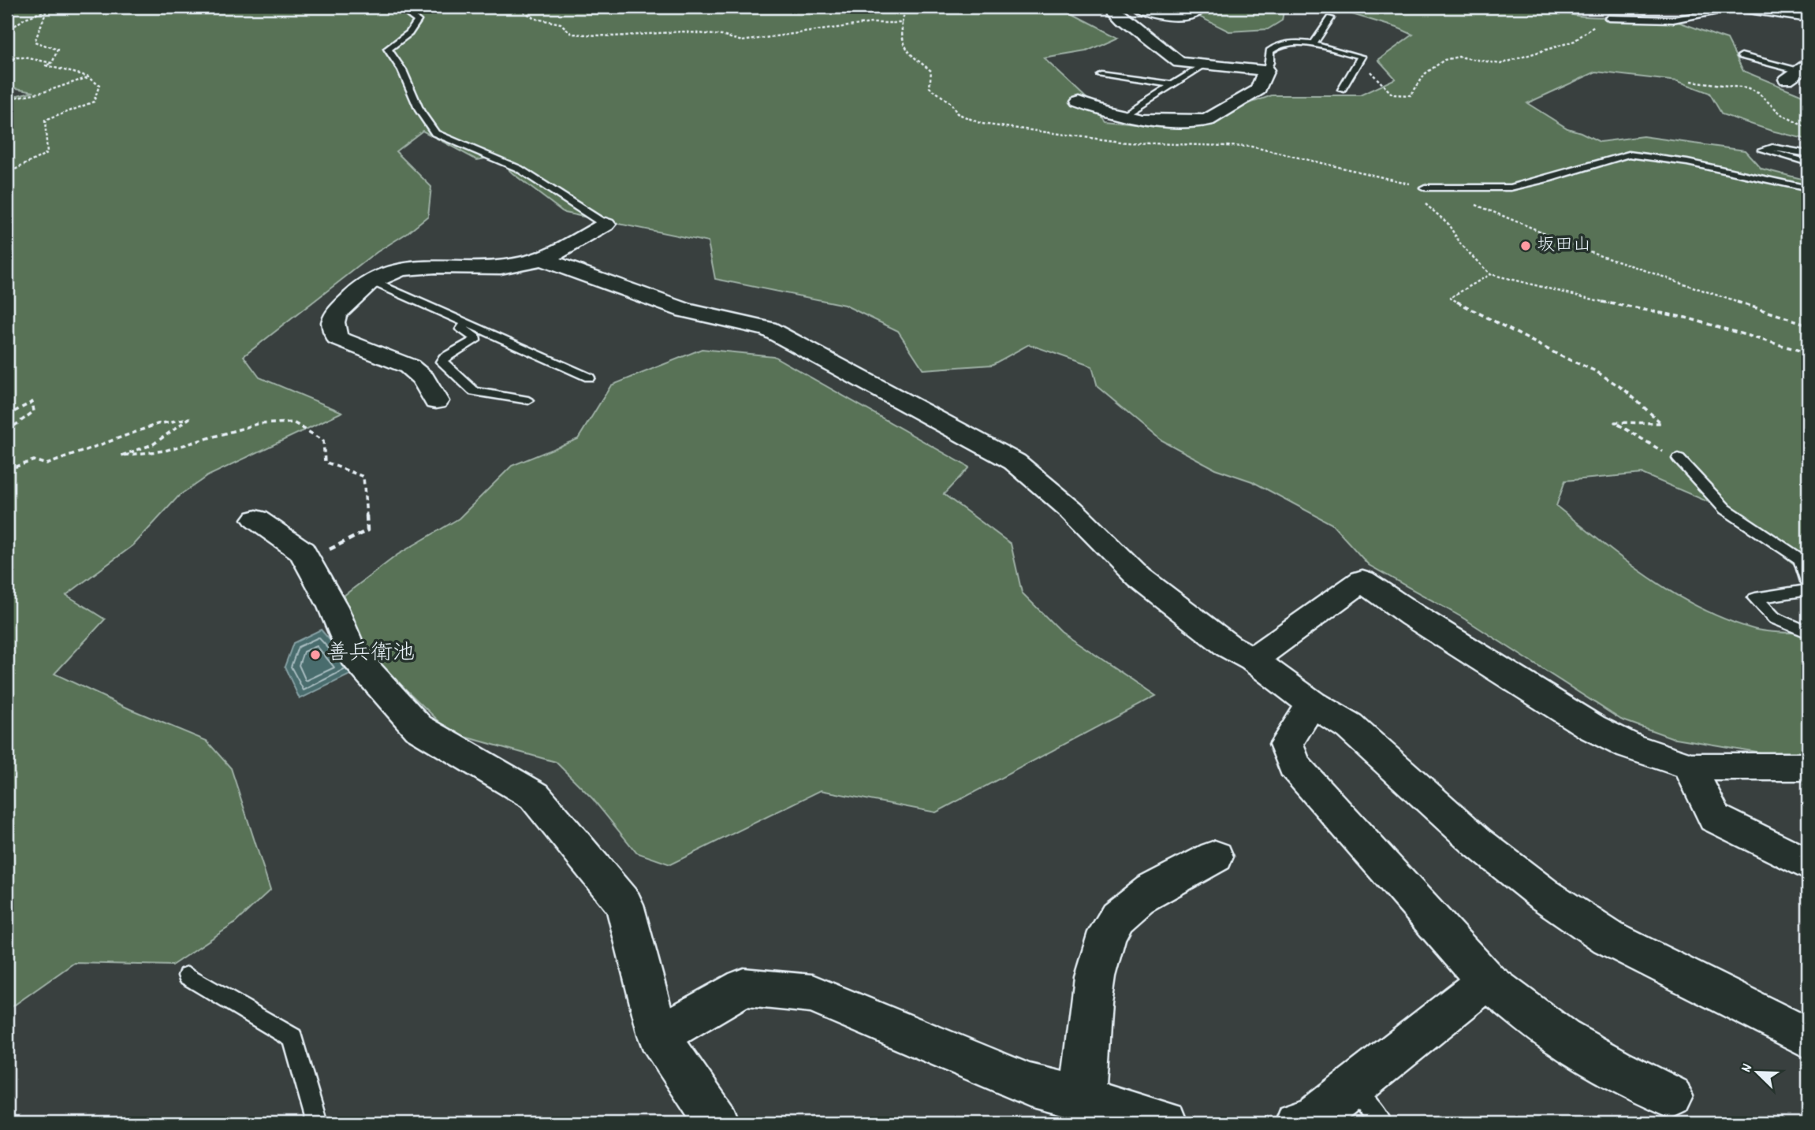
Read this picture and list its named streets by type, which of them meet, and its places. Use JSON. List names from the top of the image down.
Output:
{
  "places": ["坂田山", "善兵衛池"],
  "north": "top left"
}
